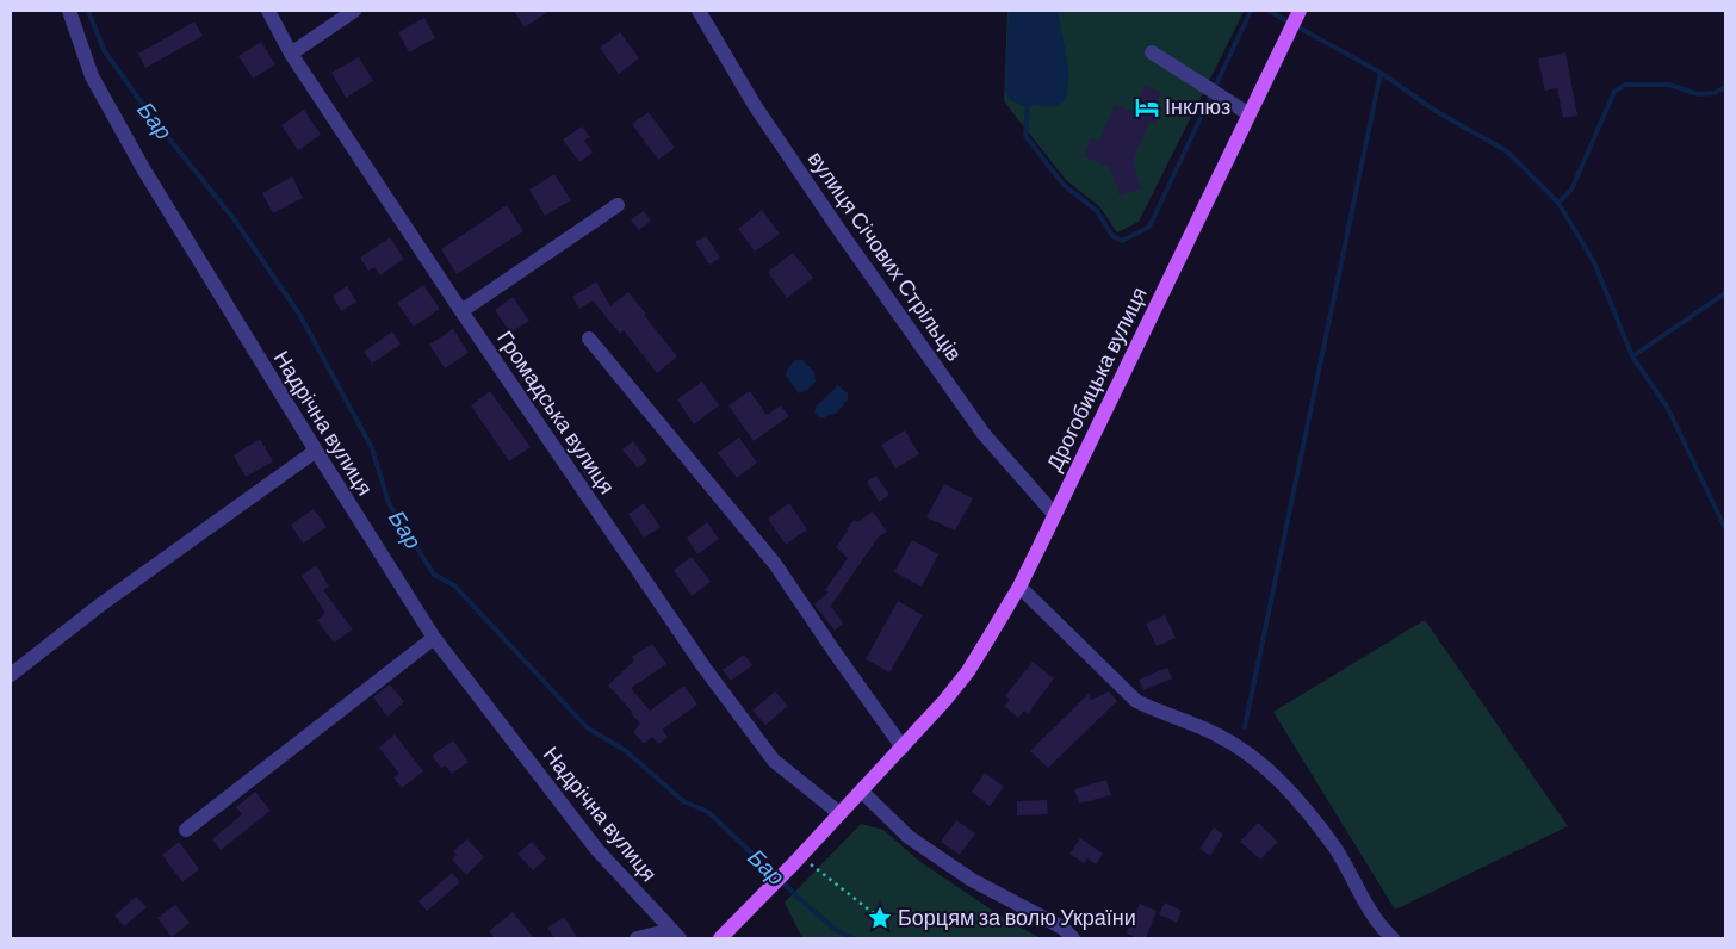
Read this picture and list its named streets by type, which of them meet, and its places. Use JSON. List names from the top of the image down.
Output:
{
  "streets": {
    "main road": ["Дрогобицька вулиця"],
    "street": ["вулиця Січових Стрільців", "Громадська вулиця", "Надрічна вулиця"]
  },
  "crossings": [
    ["вулиця Січових Стрільців", "Дрогобицька вулиця"],
    ["Дрогобицька вулиця", "Громадська вулиця"]
  ],
  "water": ["Бар"],
  "places": {
    "hotel": ["Інклюз"],
    "place": ["Борцям за волю України"]
  }
}
